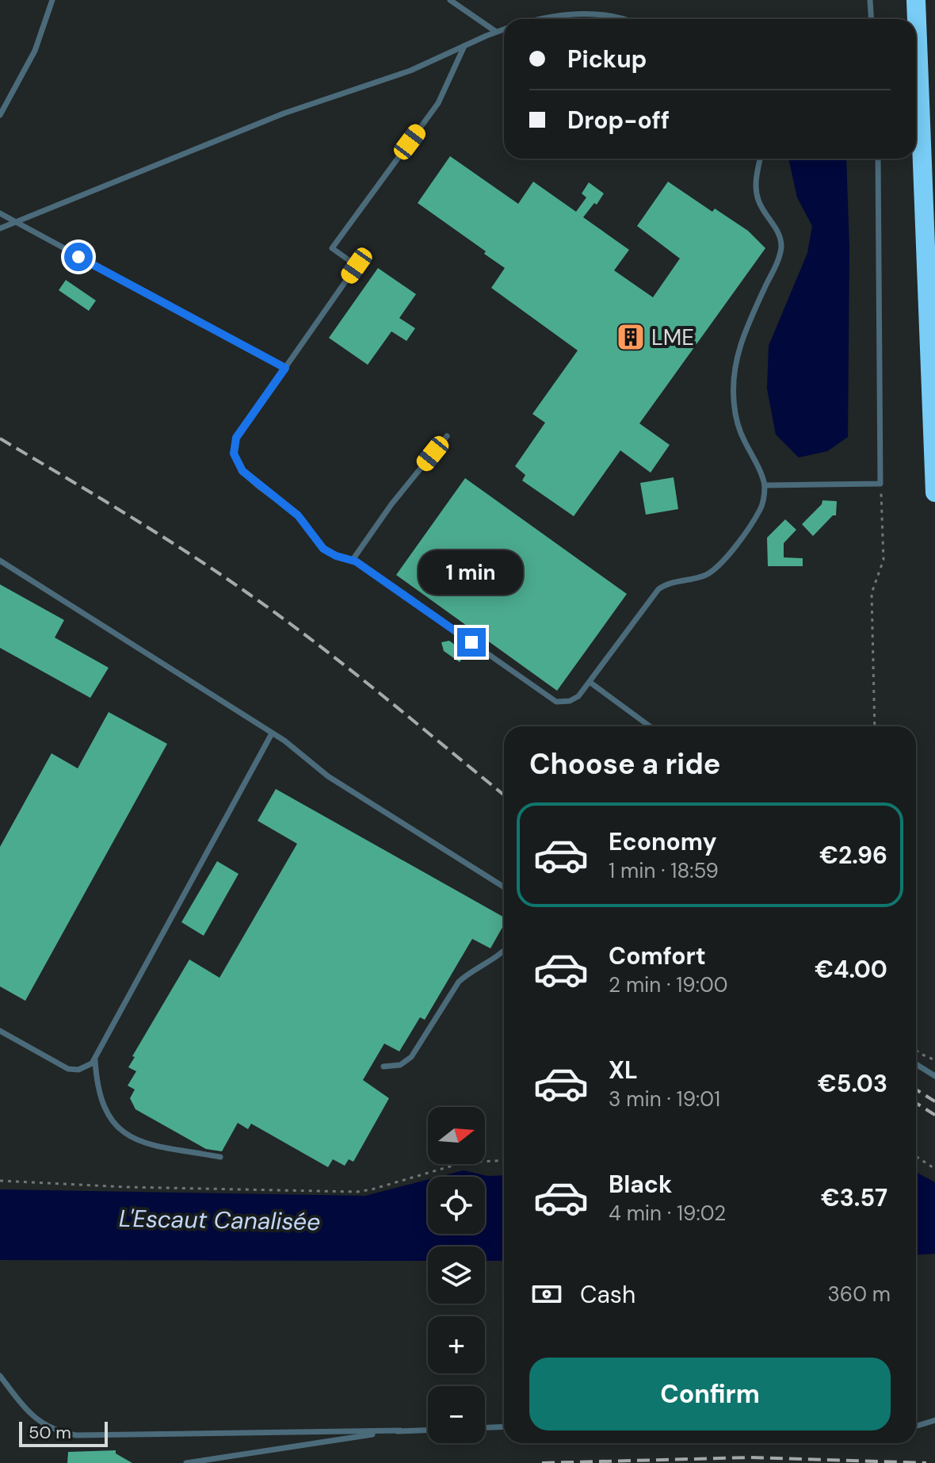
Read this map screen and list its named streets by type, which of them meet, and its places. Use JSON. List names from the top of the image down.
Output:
{
  "water": ["L'Escaut Canalisée"],
  "places": {
    "building": ["LME"]
  },
  "scale_bar": "50 m",
  "north": "right",
  "page": {
    "banner": ["Pickup", "Drop-off"],
    "bubble": "1 min",
    "heading": "Choose a ride",
    "list": [
      {
        "name": "Economy",
        "note": "1 min · 18:59",
        "value": "€2.96"
      },
      {
        "name": "Comfort",
        "note": "2 min · 19:00",
        "value": "€4.00"
      },
      {
        "name": "XL",
        "note": "3 min · 19:01",
        "value": "€5.03"
      },
      {
        "name": "Black",
        "note": "4 min · 19:02",
        "value": "€3.57"
      }
    ],
    "map_buttons": ["+", "−"],
    "pay": ["Cash", "360 m"],
    "buttons": "Confirm",
    "scale": "50 m"
  }
}
